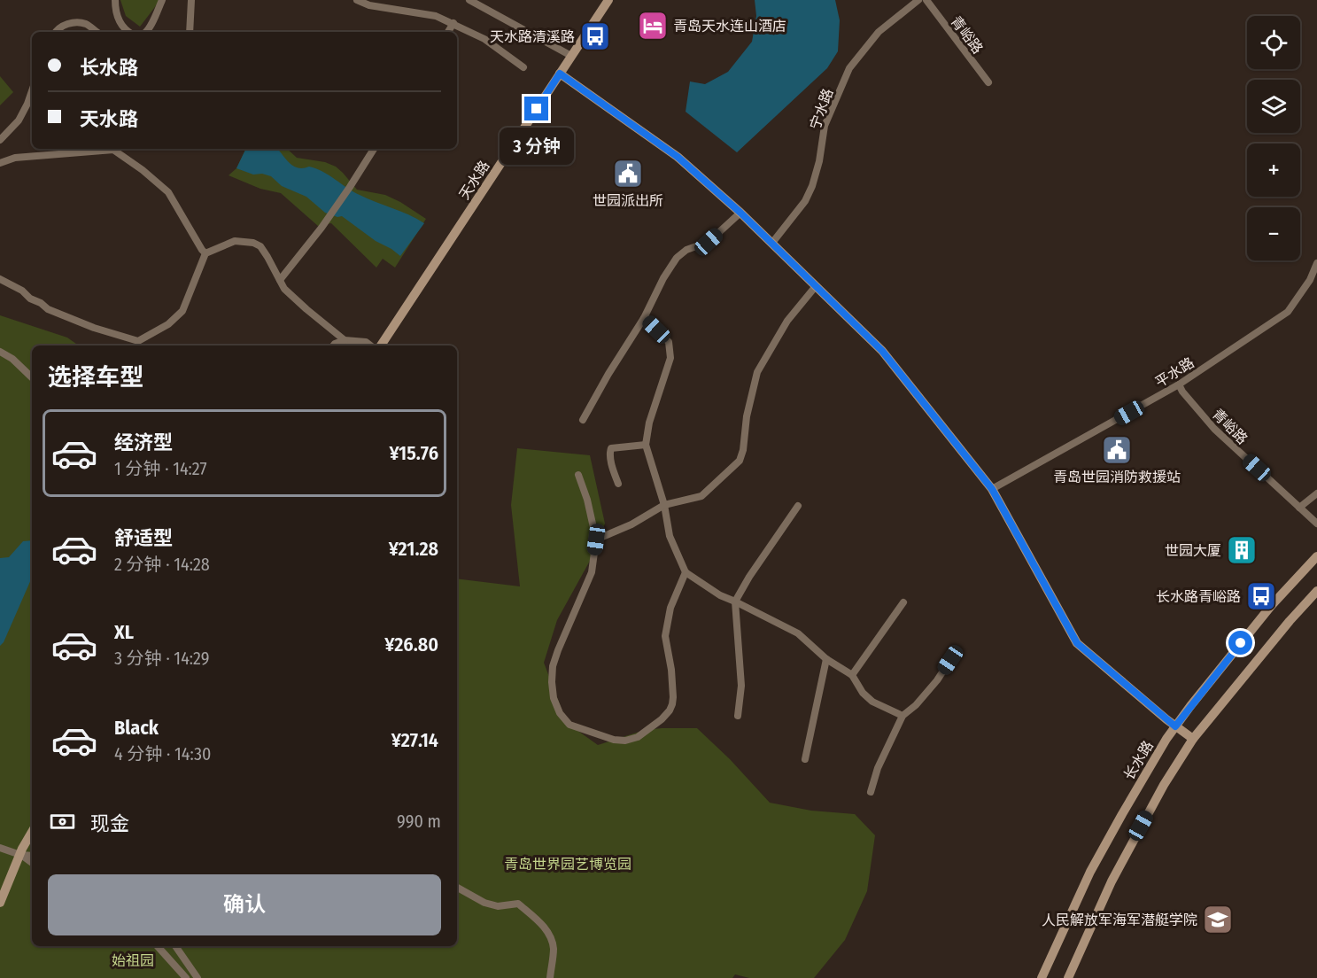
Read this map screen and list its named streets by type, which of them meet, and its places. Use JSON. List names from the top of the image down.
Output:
{
  "streets": {
    "street": [
      "青峪路",
      "宁水路",
      "天水路",
      "平水路",
      "长水路"
    ]
  },
  "crossings": [
    ["青峪路", "平水路"]
  ],
  "parks": ["青岛世界园艺博览园", "始祖园"],
  "places": {
    "hotel": ["青岛天水连山酒店"],
    "bus stop": ["天水路清溪路", "长水路青峪路"],
    "public building": ["世园派出所", "青岛世园消防救援站"],
    "building": ["世园大厦"],
    "school or university": ["人民解放军海军潜艇学院"]
  },
  "page": {
    "map_buttons": ["+", "−"],
    "banner": ["长水路", "天水路"],
    "bubble": "3 分钟",
    "heading": "选择车型",
    "list": [
      {
        "name": "经济型",
        "note": "1 分钟 · 14:27",
        "value": "¥15.76"
      },
      {
        "name": "舒适型",
        "note": "2 分钟 · 14:28",
        "value": "¥21.28"
      },
      {
        "name": "XL",
        "note": "3 分钟 · 14:29",
        "value": "¥26.80"
      },
      {
        "name": "Black",
        "note": "4 分钟 · 14:30",
        "value": "¥27.14"
      }
    ],
    "pay": ["现金", "990 m"],
    "buttons": "确认"
  }
}
